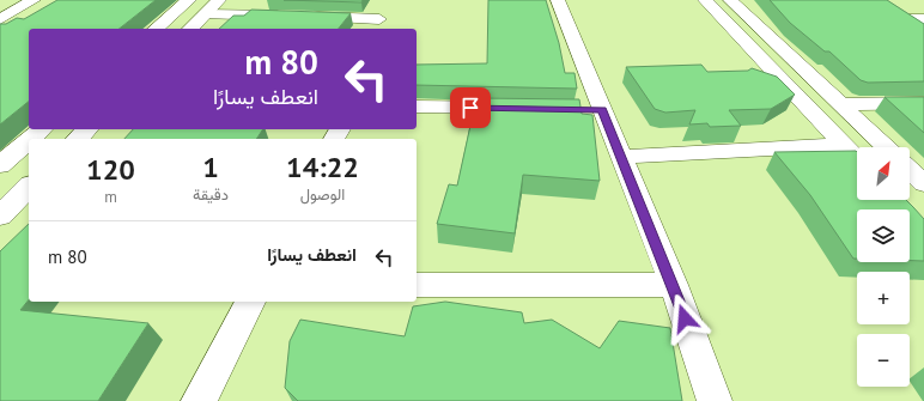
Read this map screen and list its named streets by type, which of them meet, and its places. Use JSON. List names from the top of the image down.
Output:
{
  "north": "top right",
  "page": {
    "turn": ["80 m", "انعطف يسارًا"],
    "eta": [
      "14:22",
      "الوصول",
      "1",
      "دقيقة",
      "120",
      "m"
    ],
    "map_buttons": ["+", "−"],
    "list": [
      {
        "name": "انعطف يسارًا",
        "value": "80 m"
      }
    ]
  }
}
